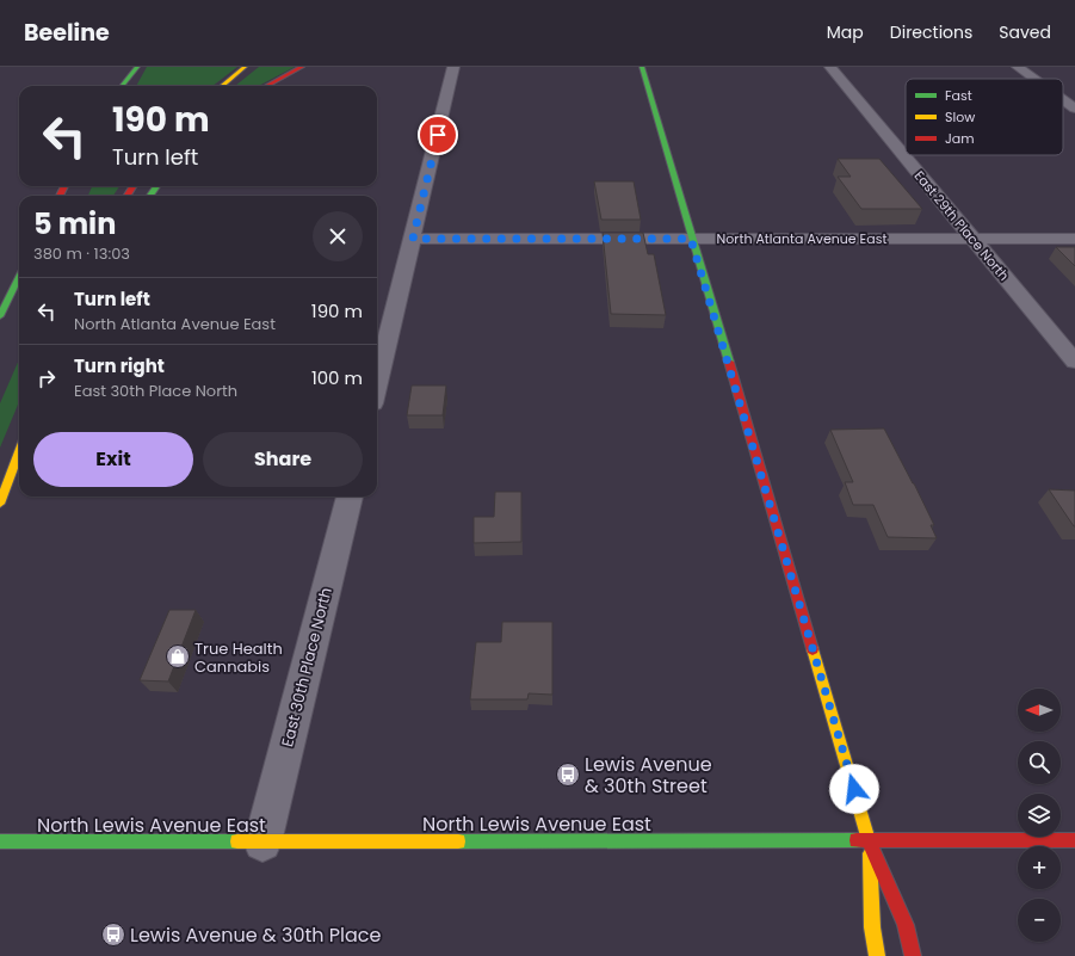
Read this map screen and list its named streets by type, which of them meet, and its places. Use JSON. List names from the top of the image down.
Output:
{
  "streets": {
    "main road": ["North Lewis Avenue East"],
    "street": ["East 29th Place North", "North Atlanta Avenue East", "East 30th Place North"]
  },
  "crossings": [
    ["East 29th Place North", "North Atlanta Avenue East"],
    ["East 30th Place North", "North Lewis Avenue East"]
  ],
  "places": {
    "shop": ["True Health Cannabis"],
    "bus stop": ["Lewis Avenue & 30th Street", "Lewis Avenue & 30th Place"]
  },
  "legend": ["Fast", "Slow", "Jam"],
  "north": "left",
  "page": {
    "header": "Beeline",
    "nav": ["Map", "Directions", "Saved"],
    "turn": ["190 m", "Turn left"],
    "heading": ["5 min", "380 m · 13:03"],
    "list": [
      {
        "name": "Turn left",
        "note": "North Atlanta Avenue East",
        "value": "190 m"
      },
      {
        "name": "Turn right",
        "note": "East 30th Place North",
        "value": "100 m"
      }
    ],
    "buttons": ["Exit", "Share"],
    "map_buttons": ["+", "−"]
  }
}
